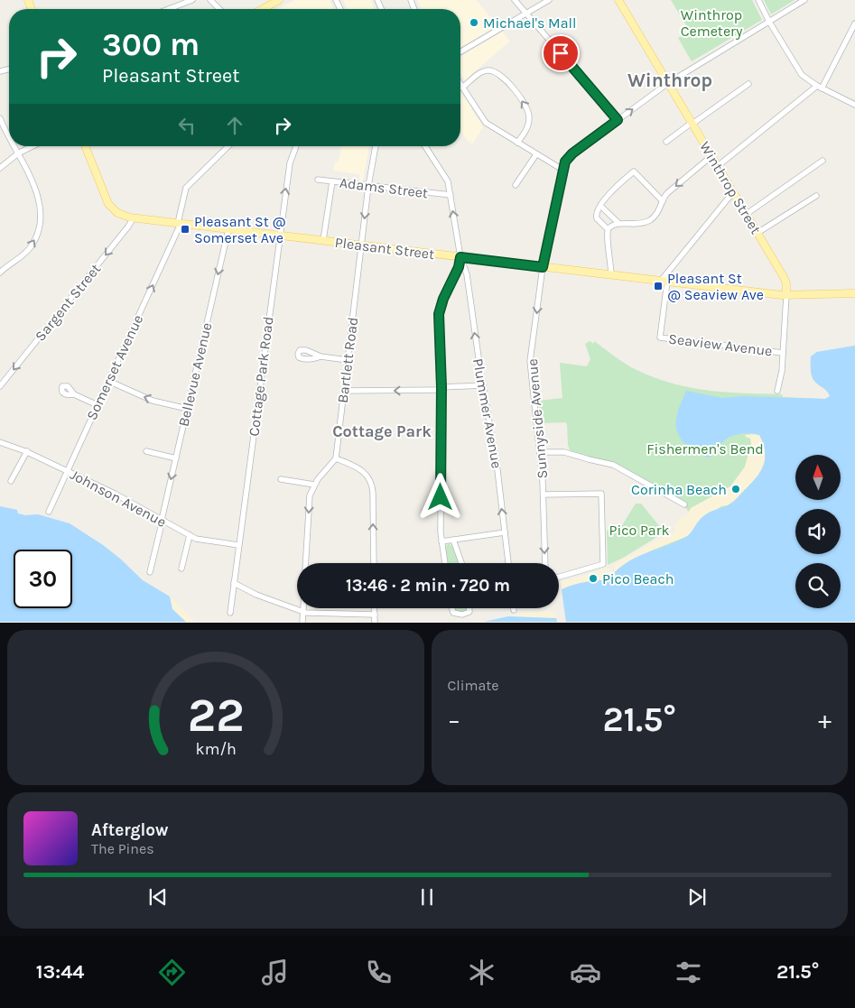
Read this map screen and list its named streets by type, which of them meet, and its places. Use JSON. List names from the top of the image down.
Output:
{
  "streets": {
    "main road": ["Winthrop Street", "Pleasant Street"],
    "street": [
      "Adams Street",
      "Sargent Street",
      "Seaview Avenue",
      "Bartlett Road",
      "Somerset Avenue",
      "Bellevue Avenue",
      "Cottage Park Road",
      "Plummer Avenue",
      "Sunnyside Avenue",
      "Johnson Avenue"
    ]
  },
  "crossings": [
    ["Adams Street", "Bartlett Road"],
    ["Adams Street", "Plummer Avenue"],
    ["Winthrop Street", "Pleasant Street"],
    ["Winthrop Street", "Seaview Avenue"],
    ["Pleasant Street", "Sargent Street"],
    ["Pleasant Street", "Seaview Avenue"],
    ["Pleasant Street", "Bartlett Road"],
    ["Pleasant Street", "Somerset Avenue"],
    ["Pleasant Street", "Bellevue Avenue"],
    ["Pleasant Street", "Cottage Park Road"],
    ["Pleasant Street", "Plummer Avenue"],
    ["Pleasant Street", "Sunnyside Avenue"],
    ["Somerset Avenue", "Johnson Avenue"],
    ["Bellevue Avenue", "Johnson Avenue"],
    ["Cottage Park Road", "Johnson Avenue"]
  ],
  "one_way": [
    "Sargent Street",
    "Somerset Avenue",
    "Bellevue Avenue",
    "Sunnyside Avenue"
  ],
  "districts": ["Winthrop", "Cottage Park"],
  "parks": ["Winthrop Cemetery", "Fishermen's Bend", "Pico Park"],
  "places": {
    "other": ["Michael's Mall", "Corinha Beach", "Pico Beach"],
    "transit": ["Pleasant St @ Somerset Ave", "Pleasant St @ Seaview Ave"]
  },
  "north": "top",
  "page": {
    "turn": ["300 m", "Pleasant Street"],
    "limit": "30",
    "trip": "13:46 · 2 min · 720 m",
    "tile": "Climate",
    "heat": ["−", "21.5°", "+"],
    "song": ["Afterglow", "The Pines"],
    "tabs": ["13:44", "21.5°"],
    "gauge": ["22", "km/h"]
  }
}
